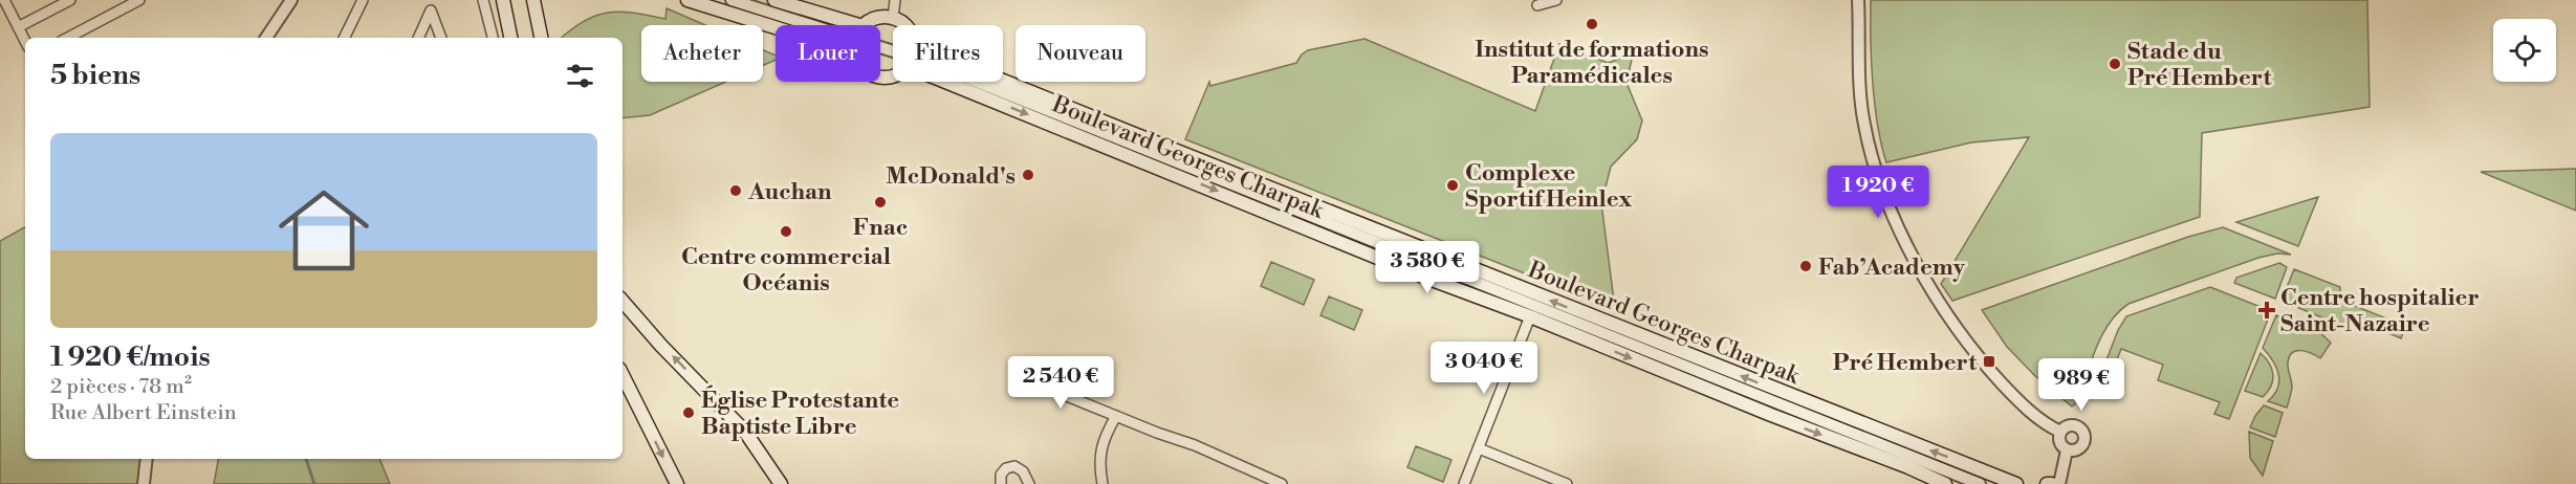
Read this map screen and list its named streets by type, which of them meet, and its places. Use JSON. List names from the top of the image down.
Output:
{
  "streets": {
    "main road": ["Boulevard Georges Charpak"]
  },
  "places": {
    "other": [
      "Institut de formations Paramédicales",
      "Stade du Pré Hembert",
      "McDonald's",
      "Complexe Sportif Heinlex",
      "Auchan",
      "Fnac",
      "Centre commercial Océanis",
      "Fab’Academy",
      "Église Protestante Baptiste Libre"
    ],
    "health": ["Centre hospitalier Saint-Nazaire"],
    "transit": ["Pré Hembert"]
  },
  "page": {
    "chip": [
      "Acheter",
      "Louer",
      "Filtres",
      "Nouveau"
    ],
    "heading": "5 biens",
    "list": [
      {
        "name": "1 920 €/mois",
        "note": "2 pièces · 78 m² · Rue Albert Einstein"
      }
    ],
    "price": [
      "1 920 €",
      "3 580 €",
      "3 040 €",
      "2 540 €",
      "989 €"
    ]
  }
}
